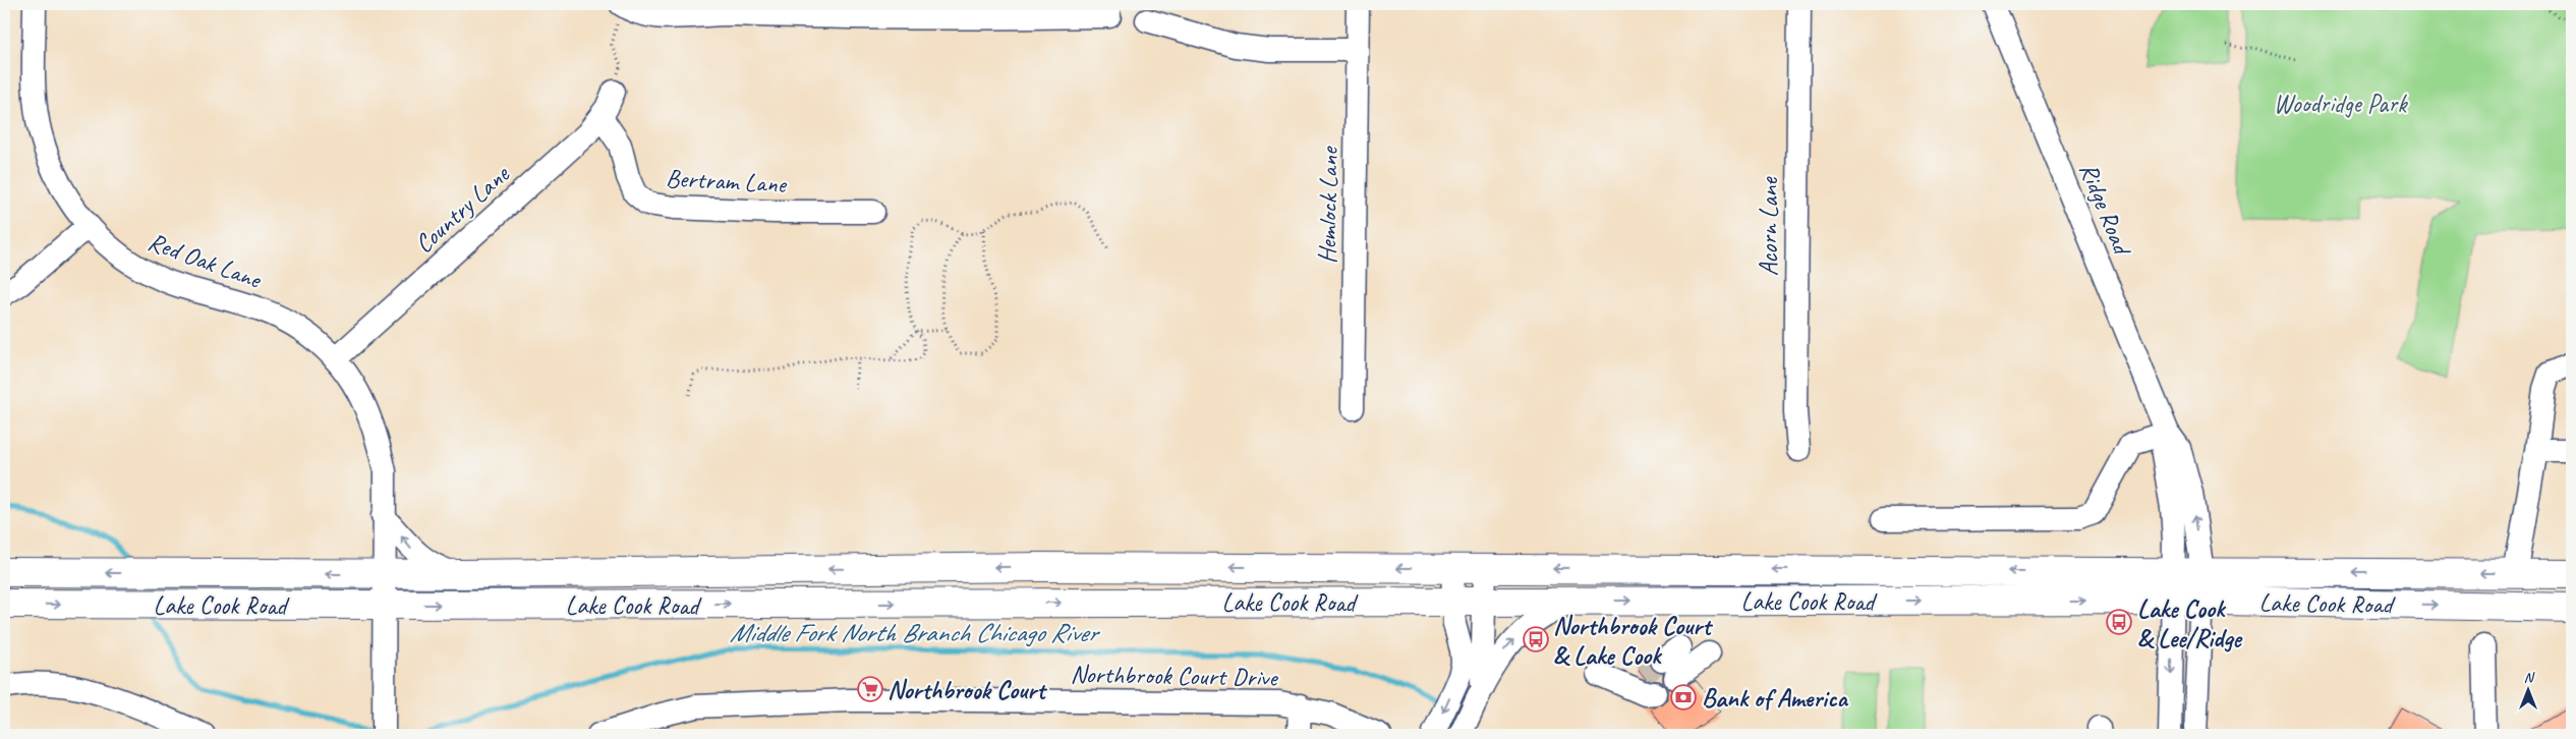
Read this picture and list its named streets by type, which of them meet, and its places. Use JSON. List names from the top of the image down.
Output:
{
  "streets": {
    "main road": ["Lake Cook Road"],
    "street": [
      "Bertram Lane",
      "Hemlock Lane",
      "Ridge Road",
      "Country Lane",
      "Acorn Lane",
      "Red Oak Lane",
      "Northbrook Court Drive"
    ]
  },
  "crossings": [
    ["Bertram Lane", "Country Lane"],
    ["Ridge Road", "Lake Cook Road"],
    ["Country Lane", "Red Oak Lane"],
    ["Red Oak Lane", "Lake Cook Road"]
  ],
  "water": ["Middle Fork North Branch Chicago River"],
  "parks": ["Woodridge Park"],
  "places": {
    "bus stop": ["Lake Cook & Lee/Ridge", "Northbrook Court & Lake Cook"],
    "supermarket": ["Northbrook Court"],
    "bank": ["Bank of America"]
  },
  "north": "top"
}
